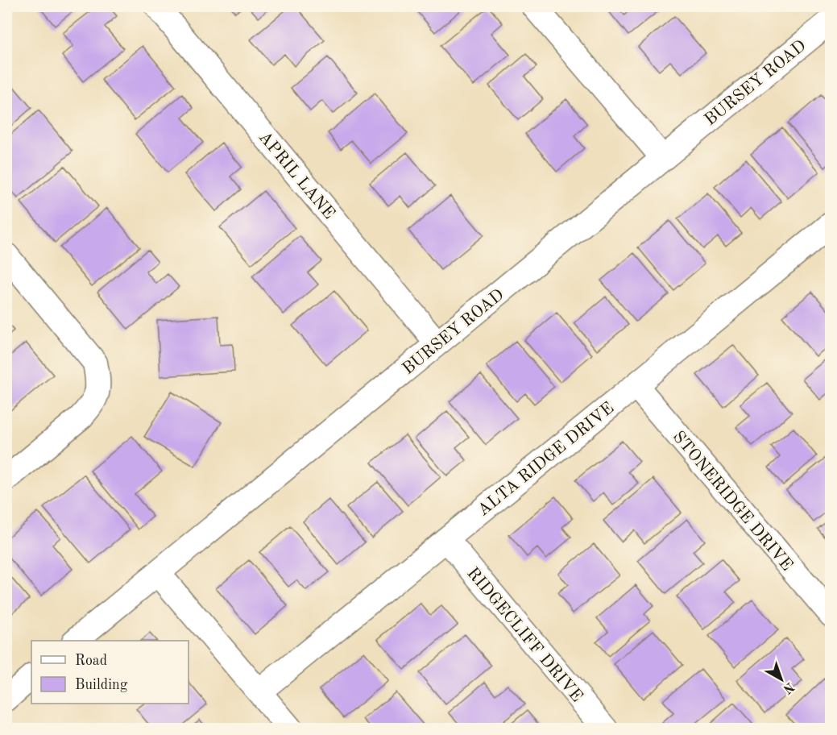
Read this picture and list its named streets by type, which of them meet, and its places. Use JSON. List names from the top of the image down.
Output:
{
  "streets": {
    "street": [
      "BURSEY ROAD",
      "APRIL LANE",
      "ALTA RIDGE DRIVE",
      "STONERIDGE DRIVE",
      "RIDGECLIFF DRIVE"
    ]
  },
  "crossings": [
    ["BURSEY ROAD", "APRIL LANE"],
    ["ALTA RIDGE DRIVE", "STONERIDGE DRIVE"],
    ["ALTA RIDGE DRIVE", "RIDGECLIFF DRIVE"]
  ],
  "legend": ["Road", "Building"],
  "north": "bottom right"
}
